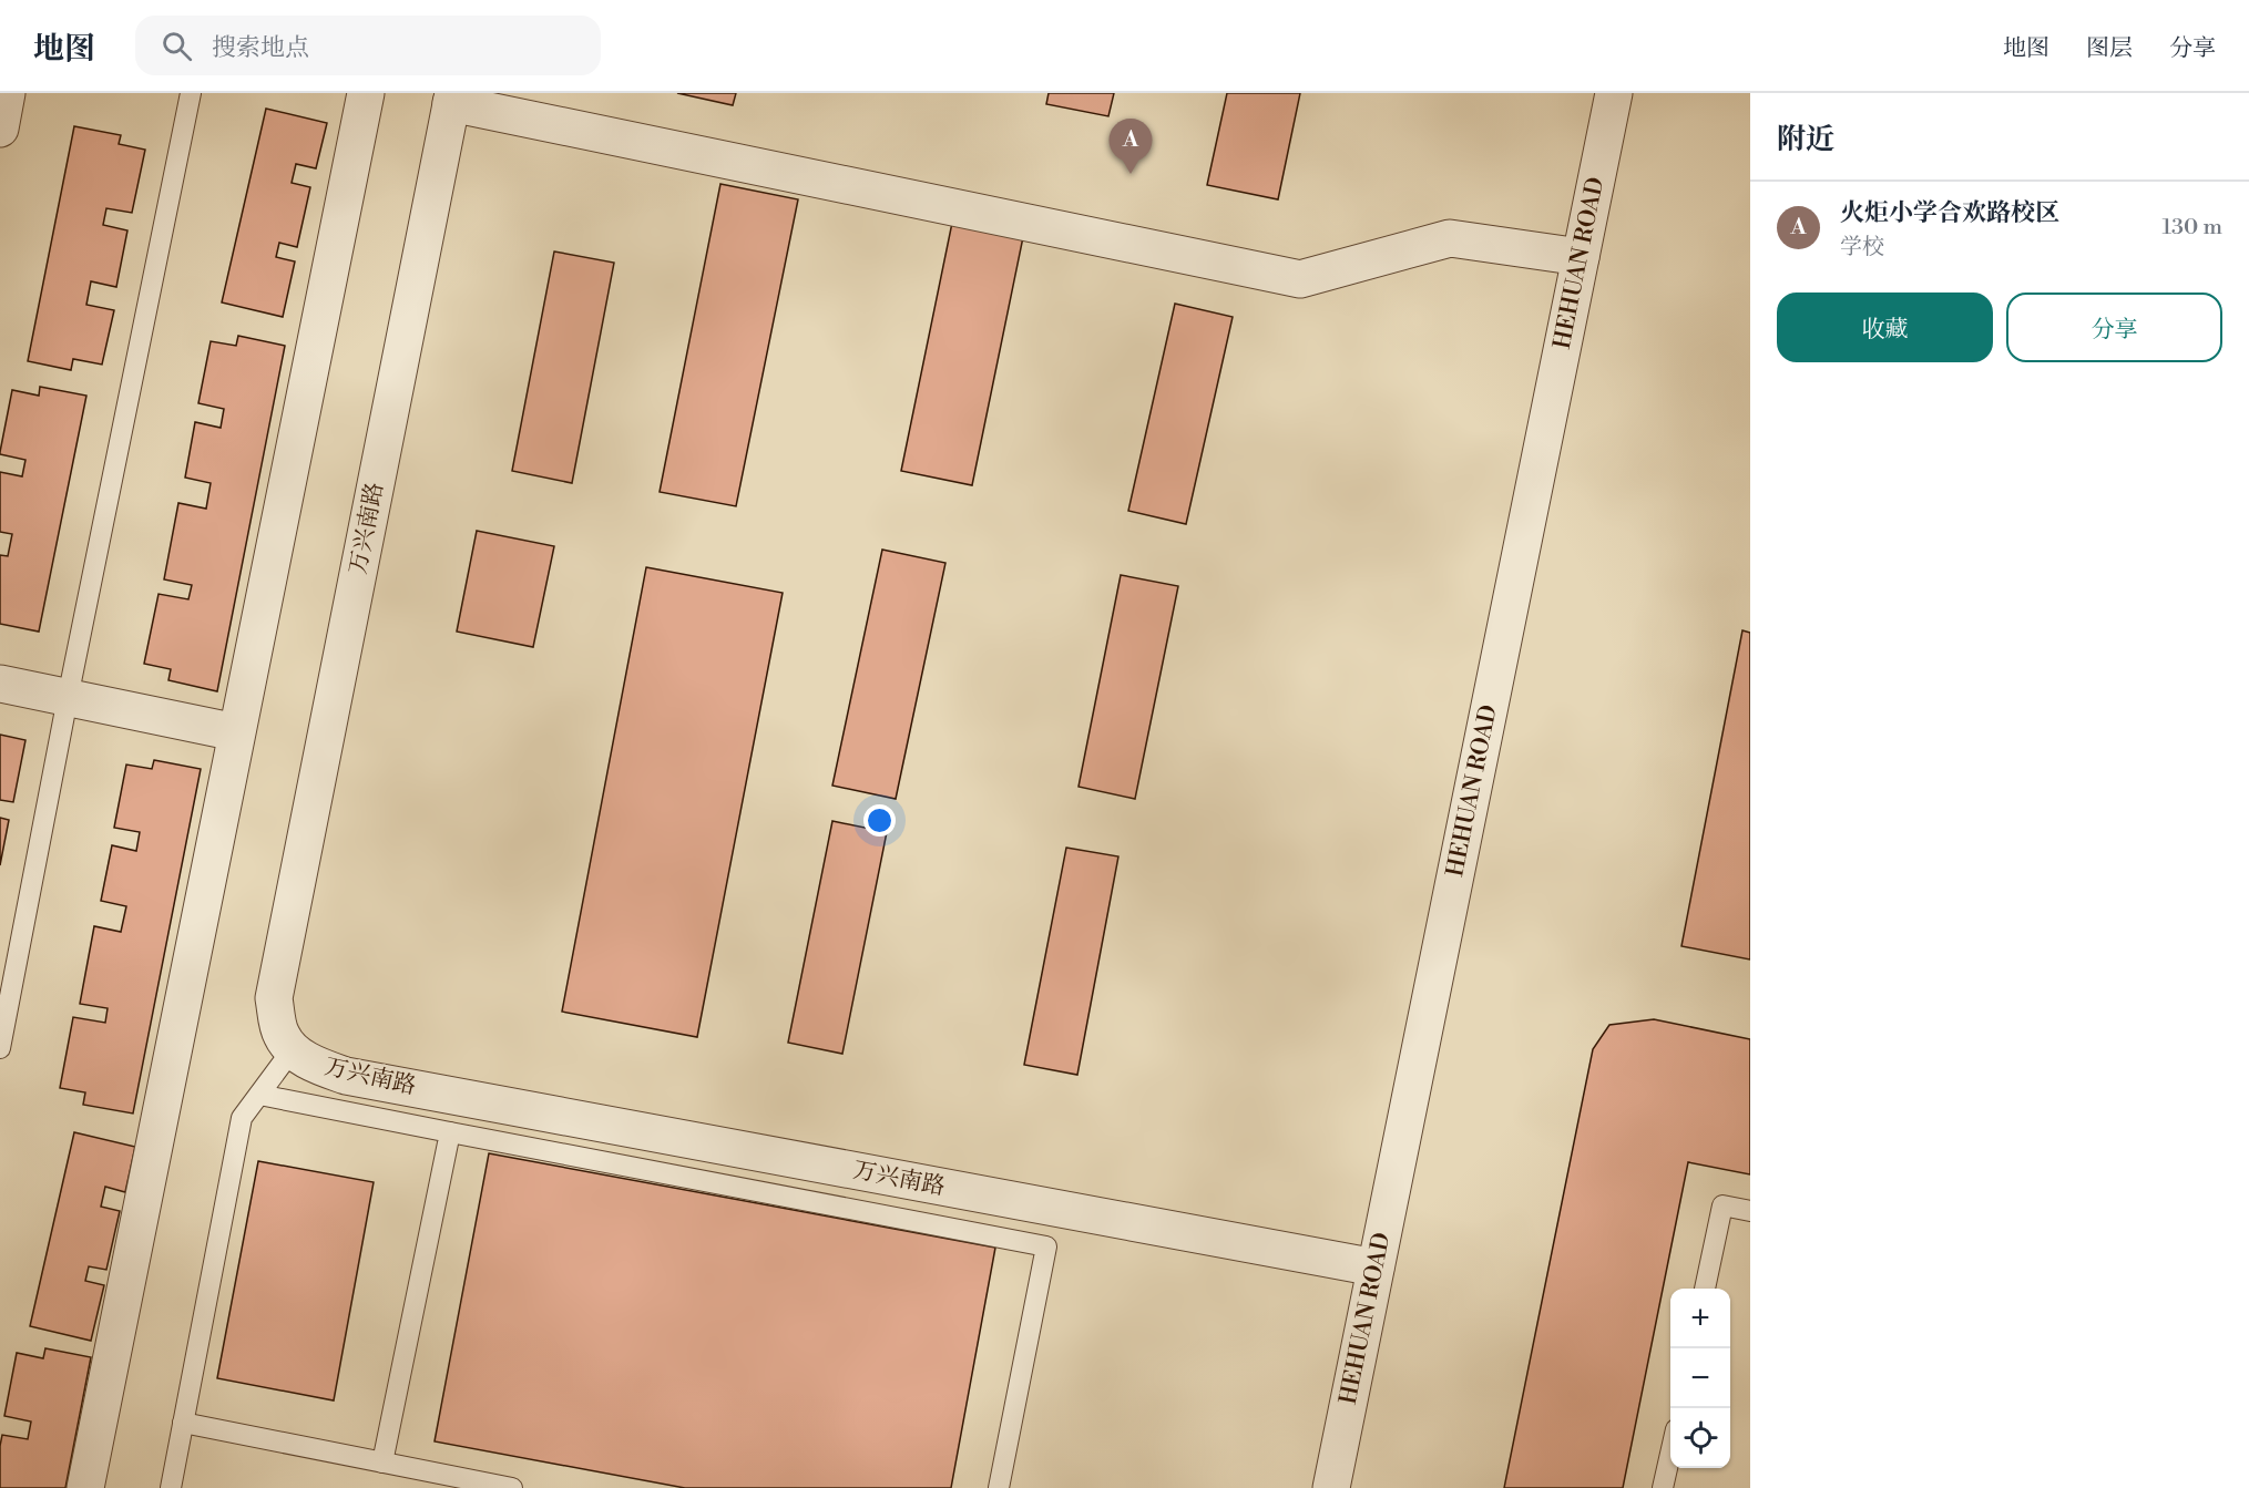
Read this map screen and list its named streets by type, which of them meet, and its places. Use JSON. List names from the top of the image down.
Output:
{
  "streets": {
    "street": ["HEHUAN ROAD", "万兴南路"]
  },
  "crossings": [
    ["HEHUAN ROAD", "万兴南路"]
  ],
  "page": {
    "header": "地图",
    "search": "搜索地点",
    "nav": ["地图", "图层", "分享"],
    "heading": "附近",
    "pins": "A",
    "list": [
      {
        "mark": "A",
        "name": "火炬小学合欢路校区",
        "note": "学校",
        "value": "130 m"
      }
    ],
    "buttons": ["收藏", "分享"],
    "map_buttons": ["+", "−"]
  }
}
